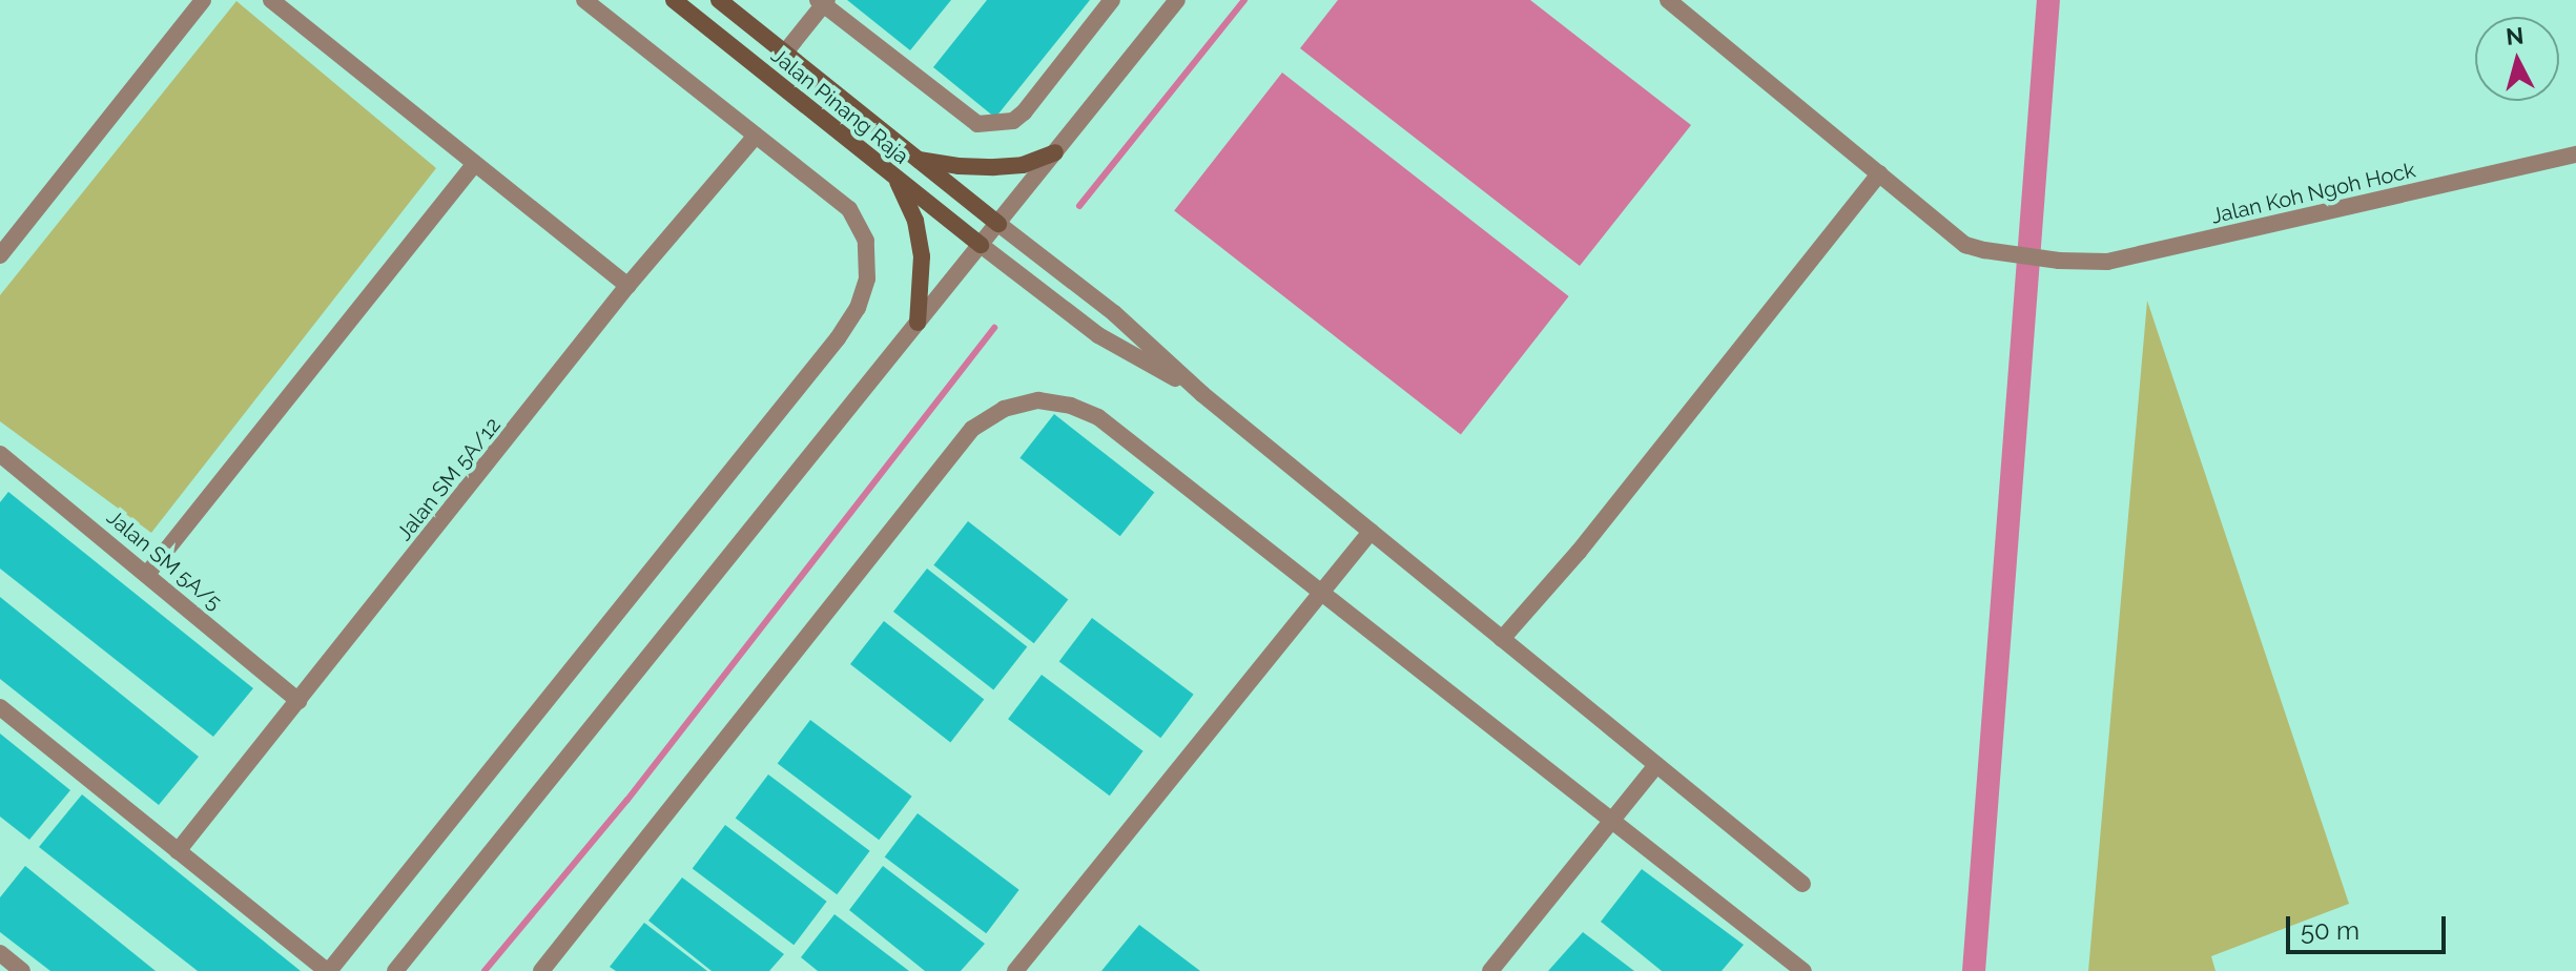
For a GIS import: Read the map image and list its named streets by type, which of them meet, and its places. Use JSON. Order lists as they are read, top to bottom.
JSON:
{
  "streets": {
    "main road": ["Jalan Pinang Raja"],
    "street": ["Jalan Koh Ngoh Hock", "Jalan SM 5A/12", "Jalan SM 5A/5"]
  },
  "crossings": [
    ["Jalan SM 5A/12", "Jalan SM 5A/5"]
  ],
  "scale_bar": "50 m",
  "north": "top"
}
